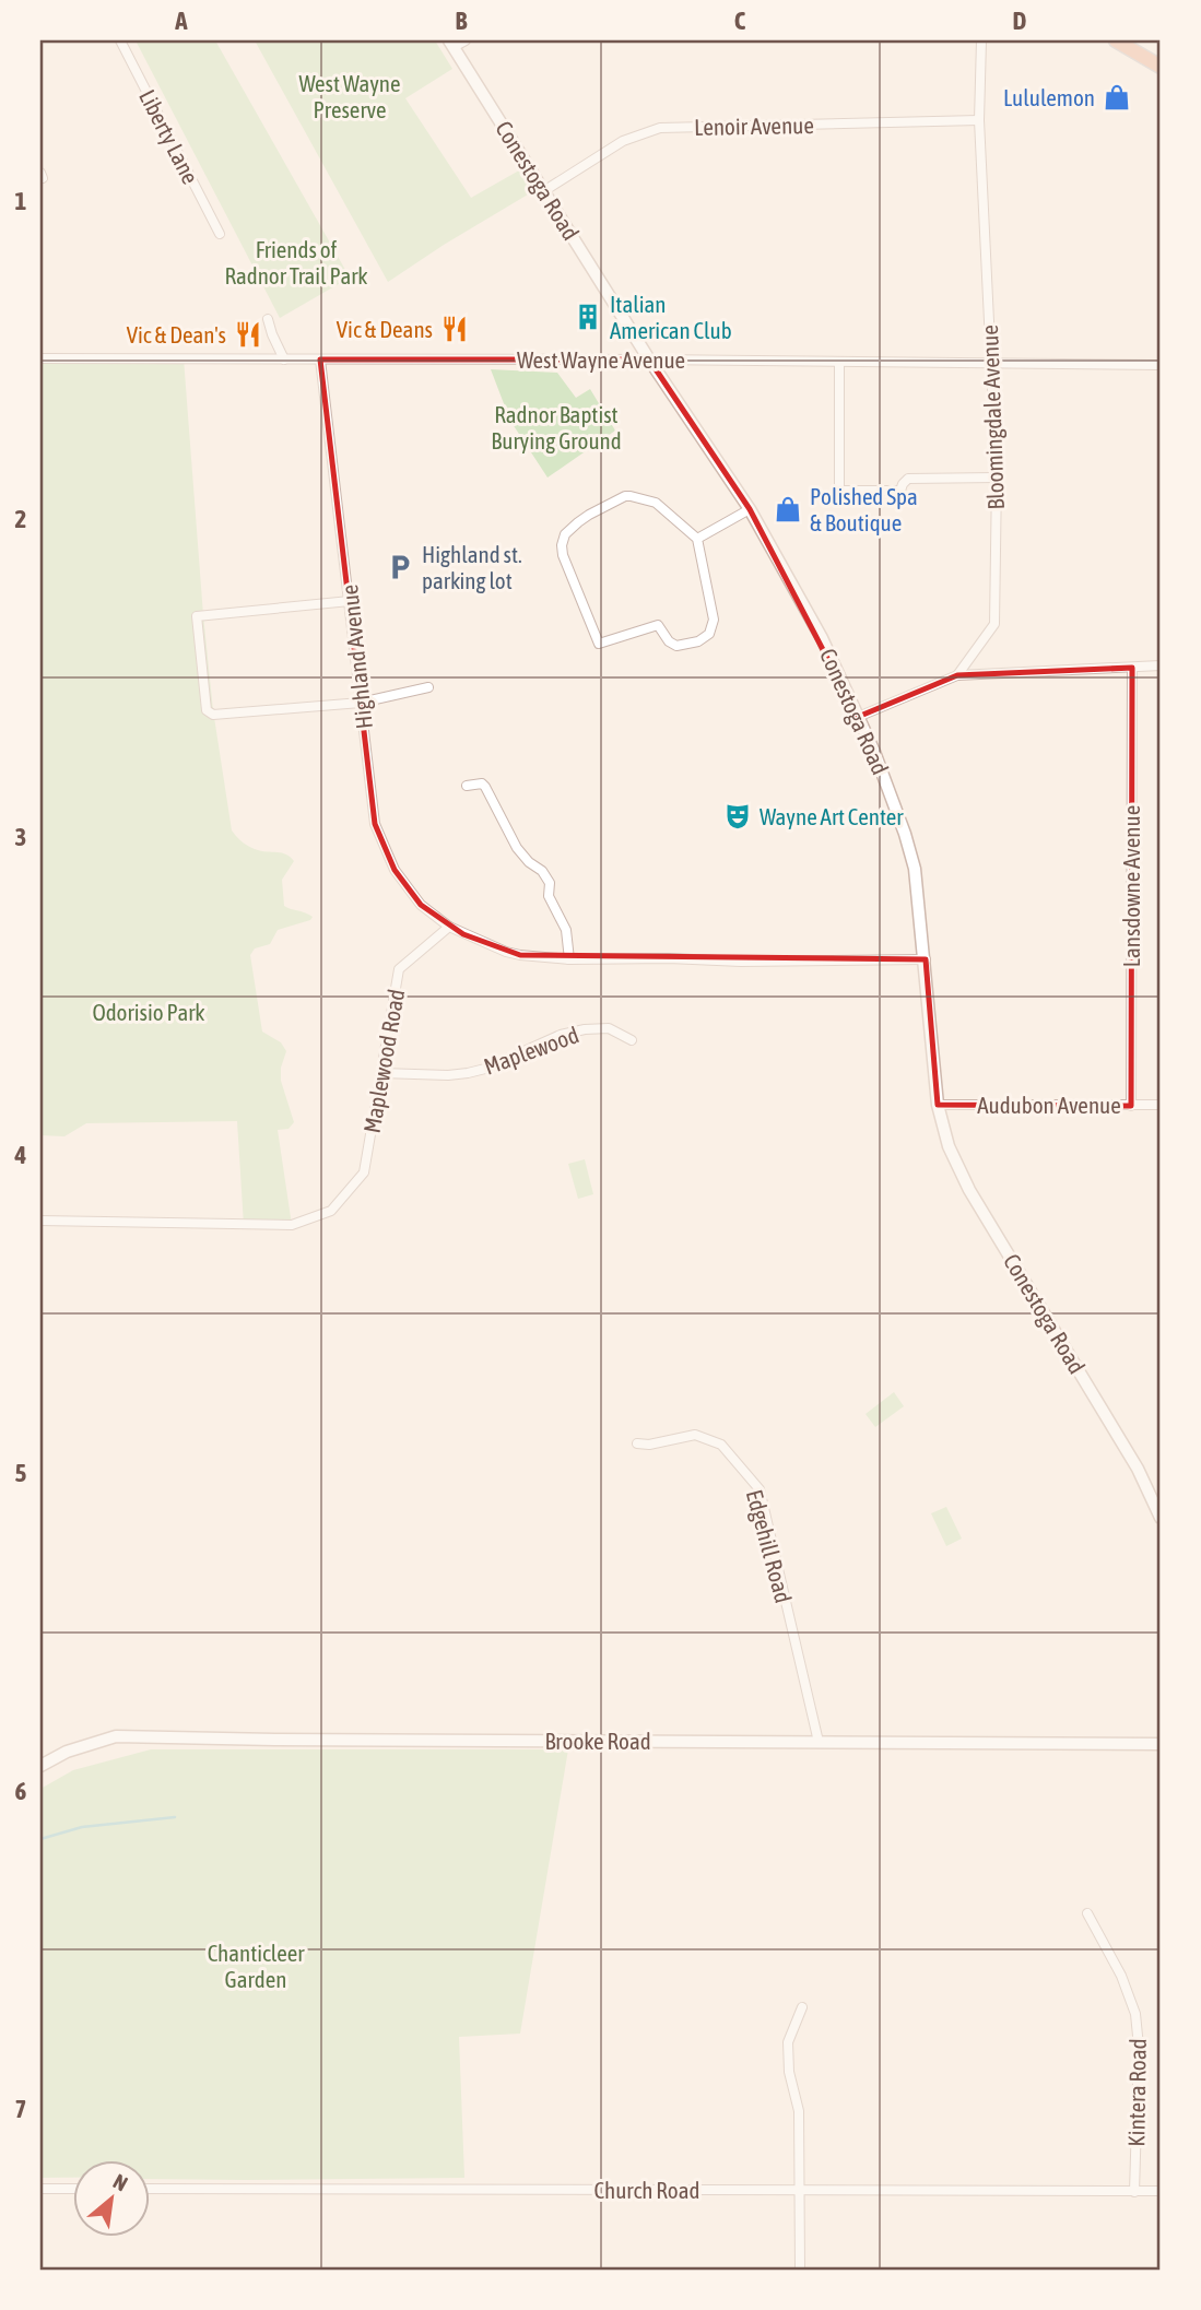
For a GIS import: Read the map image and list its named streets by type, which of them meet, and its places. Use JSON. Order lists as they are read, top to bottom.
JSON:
{
  "streets": {
    "main road": ["Conestoga Road", "Brooke Road"],
    "street": [
      "Lenoir Avenue",
      "Liberty Lane",
      "West Wayne Avenue",
      "Bloomingdale Avenue",
      "Highland Avenue",
      "Lansdowne Avenue",
      "Maplewood",
      "Maplewood Road",
      "Audubon Avenue",
      "Edgehill Road",
      "Kintera Road",
      "Church Road"
    ]
  },
  "crossings": [
    ["Lenoir Avenue", "Conestoga Road"],
    ["Lenoir Avenue", "Bloomingdale Avenue"],
    ["Conestoga Road", "West Wayne Avenue"],
    ["Conestoga Road", "Audubon Avenue"],
    ["West Wayne Avenue", "Bloomingdale Avenue"],
    ["West Wayne Avenue", "Highland Avenue"],
    ["Highland Avenue", "Maplewood Road"],
    ["Lansdowne Avenue", "Audubon Avenue"],
    ["Maplewood", "Maplewood Road"],
    ["Edgehill Road", "Brooke Road"],
    ["Kintera Road", "Church Road"]
  ],
  "parks": [
    "West Wayne Preserve",
    "Friends of Radnor Trail Park",
    "Radnor Baptist Burying Ground",
    "Odorisio Park",
    "Chanticleer Garden"
  ],
  "places": {
    "shop": ["Lululemon", "Polished Spa & Boutique"],
    "building": ["Italian American Club"],
    "restaurant": ["Vic & Deans", "Vic & Dean's"],
    "parking": ["Highland st. parking lot"],
    "theatre": ["Wayne Art Center"]
  },
  "north": "top right",
  "grid": {
    "columns": [
      "A",
      "B",
      "C",
      "D"
    ],
    "rows": [
      "1",
      "2",
      "3",
      "4",
      "5",
      "6",
      "7"
    ]
  }
}
